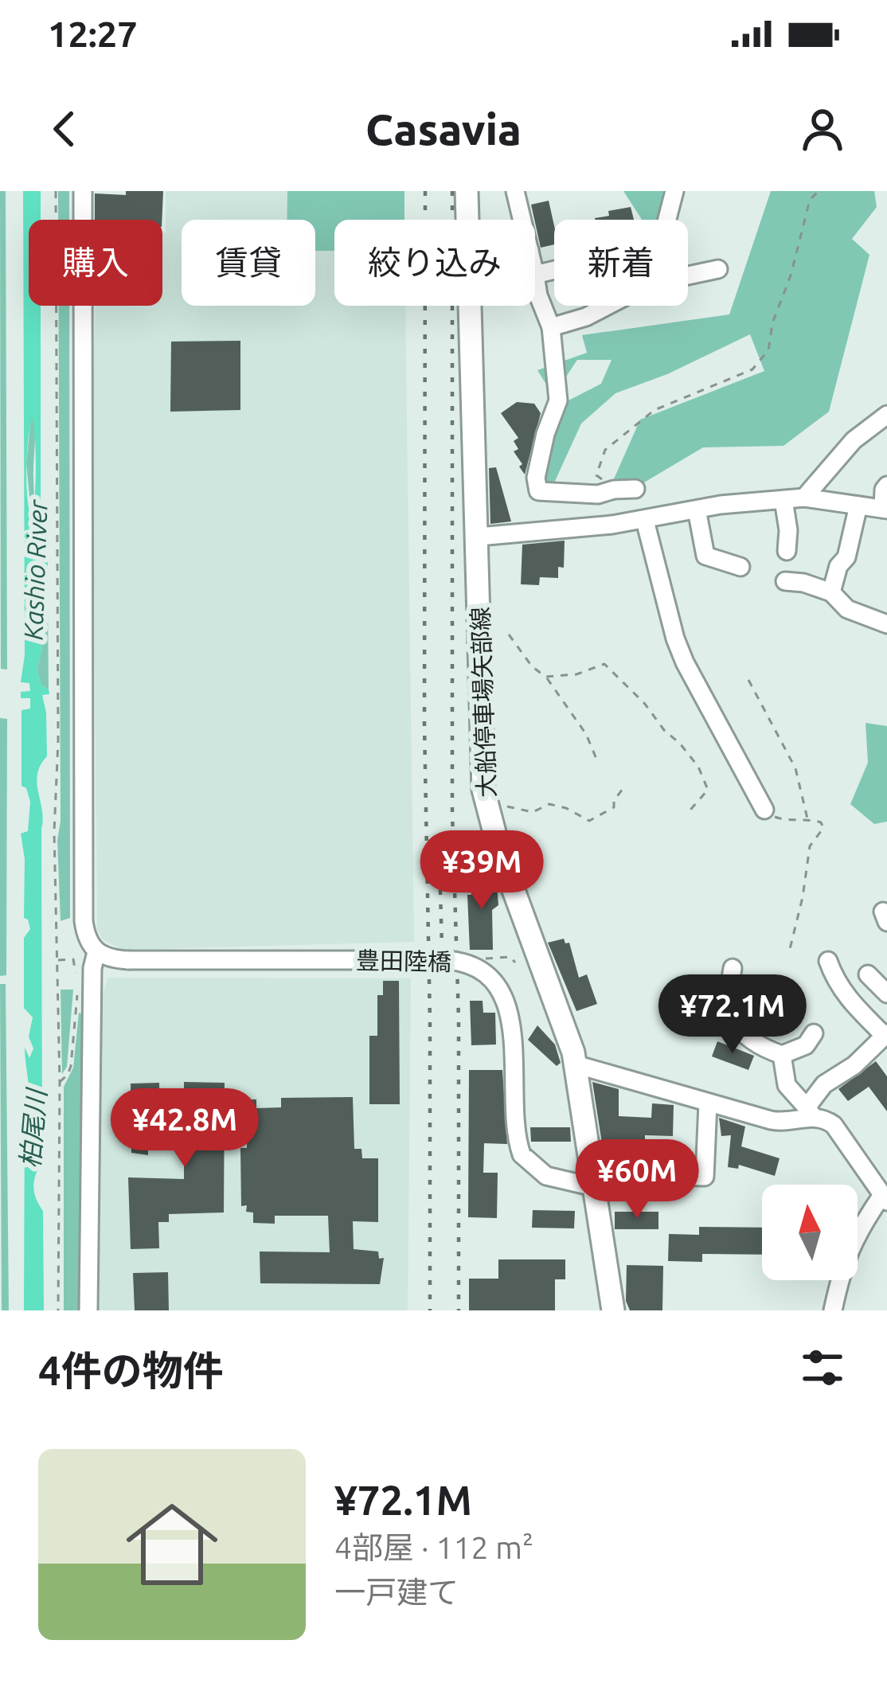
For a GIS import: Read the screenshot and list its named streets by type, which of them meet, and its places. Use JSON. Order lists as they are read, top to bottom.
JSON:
{
  "streets": {
    "main road": ["大船停車場矢部線"],
    "street": ["豊田陸橋"]
  },
  "crossings": [
    ["大船停車場矢部線", "豊田陸橋"]
  ],
  "water": ["Kashio River", "柏尾川"],
  "north": "top",
  "page": {
    "status": "12:27",
    "header": "Casavia",
    "chip": [
      "購入",
      "賃貸",
      "絞り込み",
      "新着"
    ],
    "price": [
      "¥39M",
      "¥72.1M",
      "¥42.8M",
      "¥60M"
    ],
    "heading": "4件の物件",
    "list": [
      {
        "name": "¥72.1M",
        "note": "4部屋 · 112 m² · 一戸建て"
      }
    ]
  }
}
